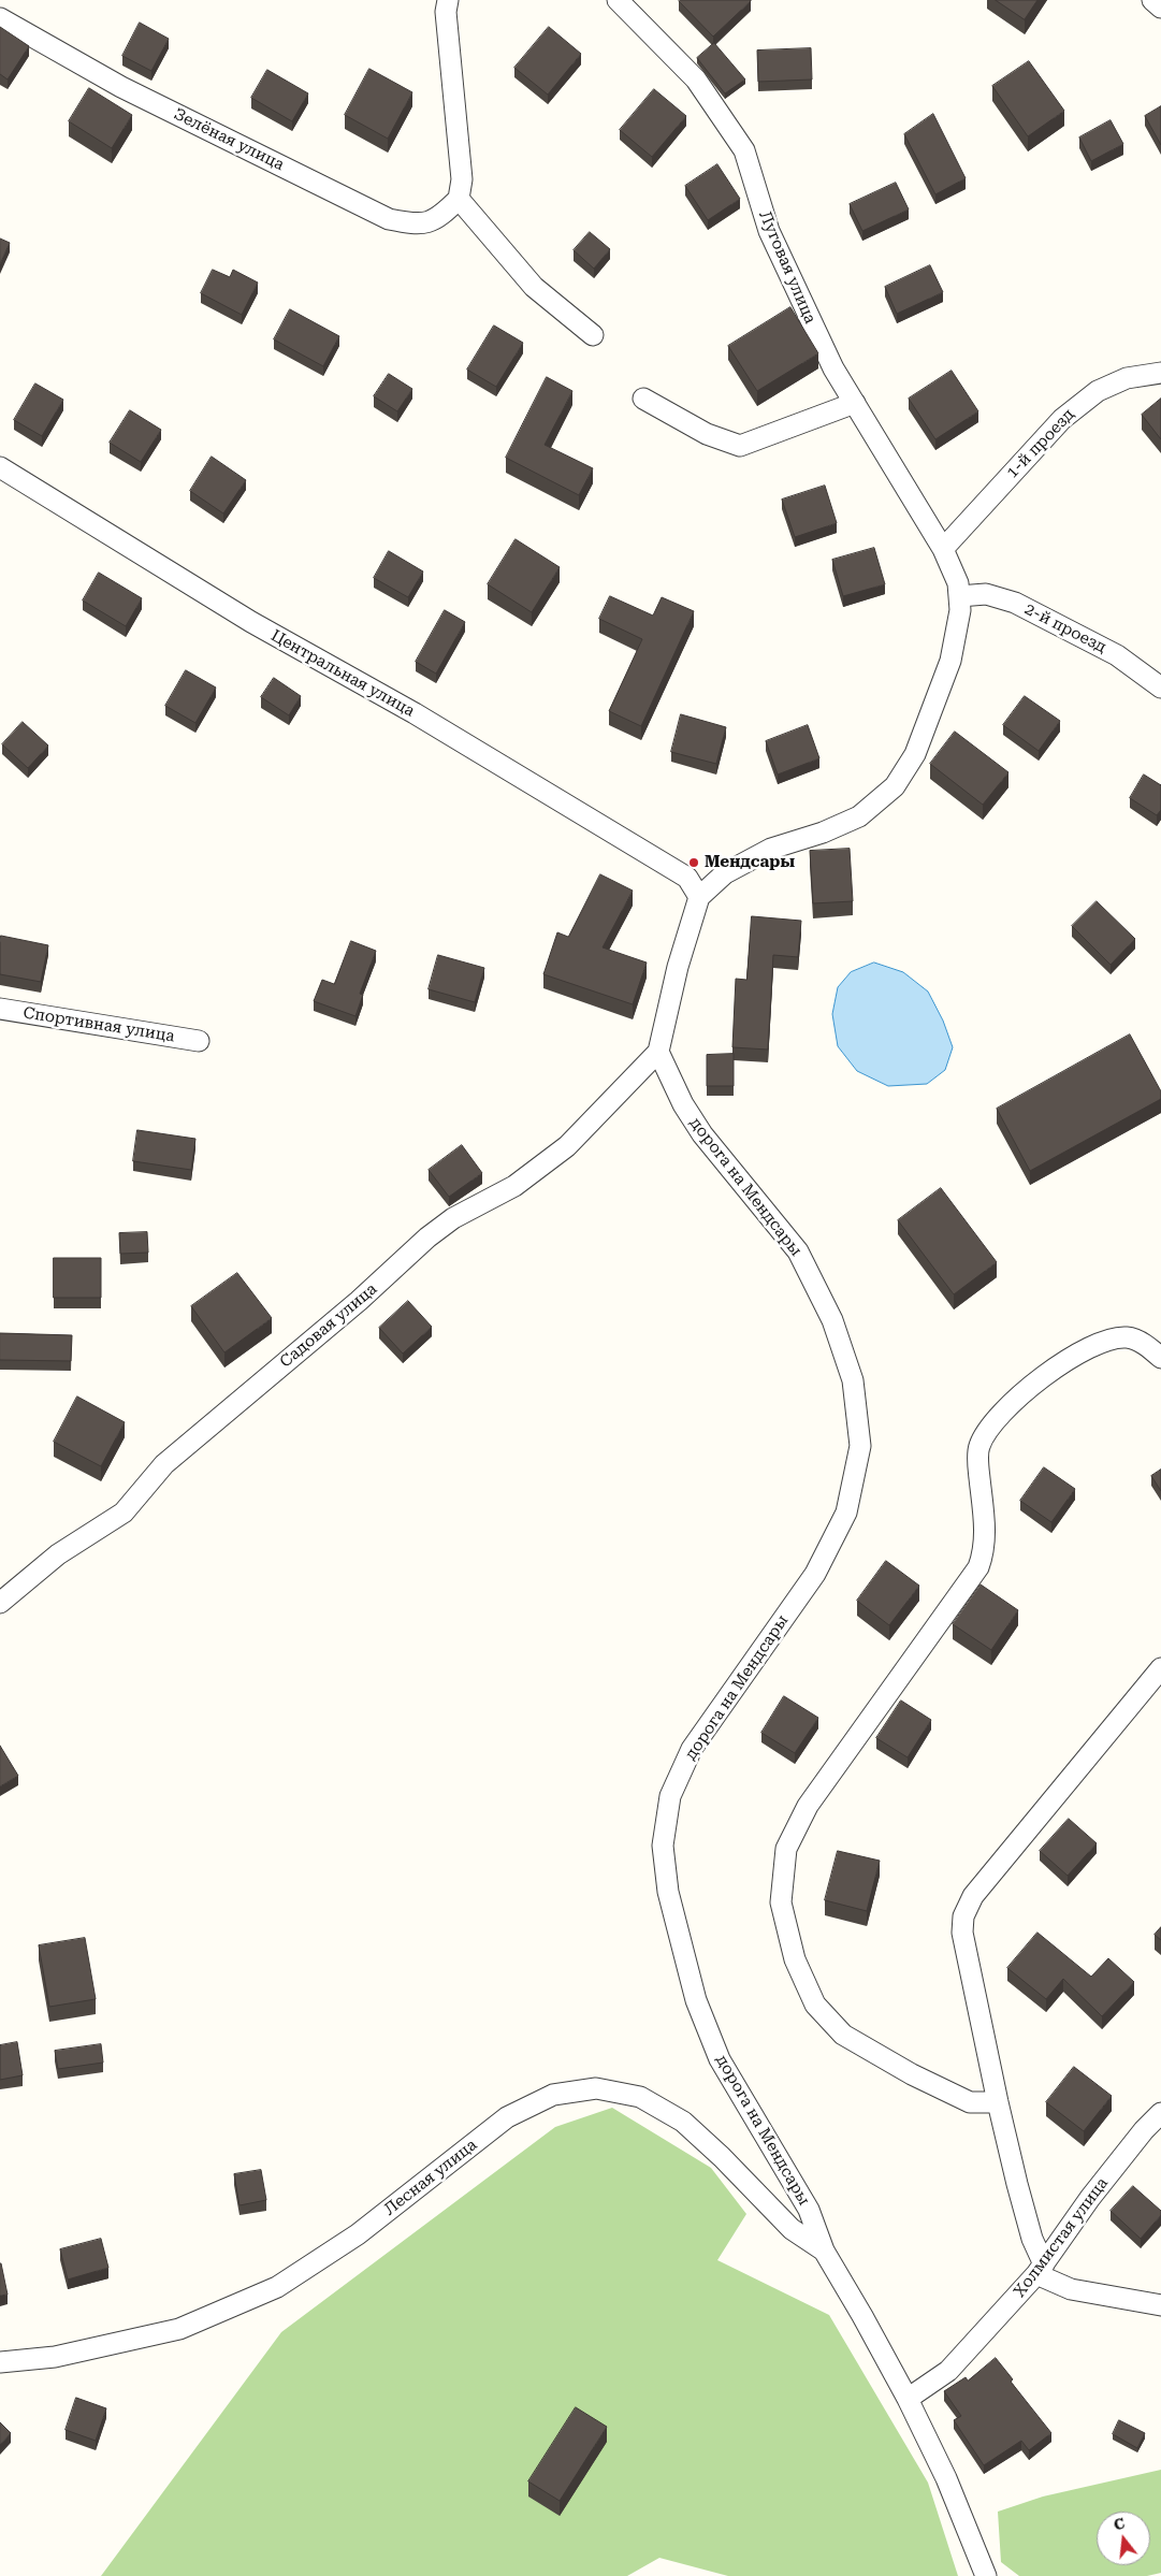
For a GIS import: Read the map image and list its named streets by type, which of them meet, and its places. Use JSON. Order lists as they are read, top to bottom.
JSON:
{
  "streets": {
    "street": [
      "Зелёная улица",
      "Луговая улица",
      "1-й проезд",
      "2-й проезд",
      "Центральная улица",
      "Спортивная улица",
      "дорога на Мендсары",
      "Садовая улица",
      "Лесная улица",
      "Холмистая улица"
    ]
  },
  "crossings": [
    ["Луговая улица", "1-й проезд"],
    ["Луговая улица", "2-й проезд"],
    ["Луговая улица", "Центральная улица"],
    ["дорога на Мендсары", "Садовая улица"],
    ["дорога на Мендсары", "Лесная улица"],
    ["дорога на Мендсары", "Холмистая улица"]
  ],
  "places": ["Мендсары"],
  "north": "top"
}
